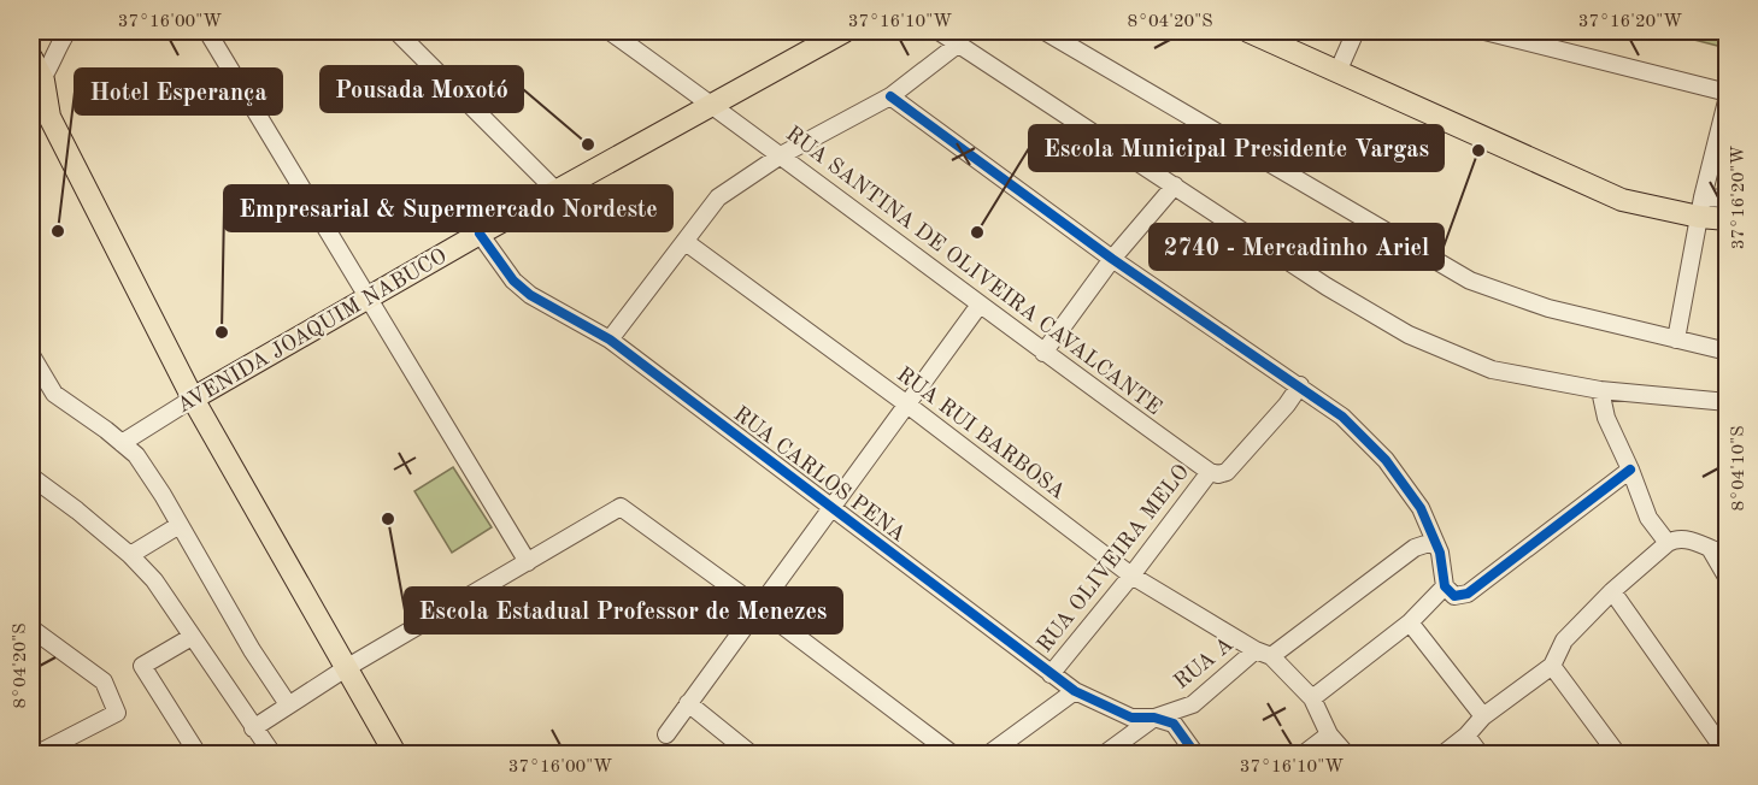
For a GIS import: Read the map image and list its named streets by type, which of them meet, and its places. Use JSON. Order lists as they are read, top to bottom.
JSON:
{
  "streets": {
    "main road": ["AVENIDA JOAQUIM NABUCO"],
    "street": [
      "RUA SANTINA DE OLIVEIRA CAVALCANTE",
      "RUA RUI BARBOSA",
      "RUA CARLOS PENA",
      "RUA OLIVEIRA MELO",
      "RUA A"
    ]
  },
  "crossings": [
    ["RUA SANTINA DE OLIVEIRA CAVALCANTE", "AVENIDA JOAQUIM NABUCO"],
    ["RUA SANTINA DE OLIVEIRA CAVALCANTE", "RUA OLIVEIRA MELO"],
    ["AVENIDA JOAQUIM NABUCO", "RUA CARLOS PENA"],
    ["RUA RUI BARBOSA", "RUA OLIVEIRA MELO"],
    ["RUA RUI BARBOSA", "RUA A"],
    ["RUA CARLOS PENA", "RUA OLIVEIRA MELO"],
    ["RUA CARLOS PENA", "RUA A"]
  ],
  "places": [
    "Pousada Moxotó",
    "2740 - Mercadinho Ariel",
    "Hotel Esperança",
    "Escola Municipal Presidente Vargas",
    "Empresarial & Supermercado Nordeste",
    "Escola Estadual Professor de Menezes"
  ],
  "coordinates": [
    "37°16'00\"W",
    "37°16'10\"W",
    "8°04'20\"S",
    "37°16'20\"W",
    "8°04'10\"S"
  ]
}
